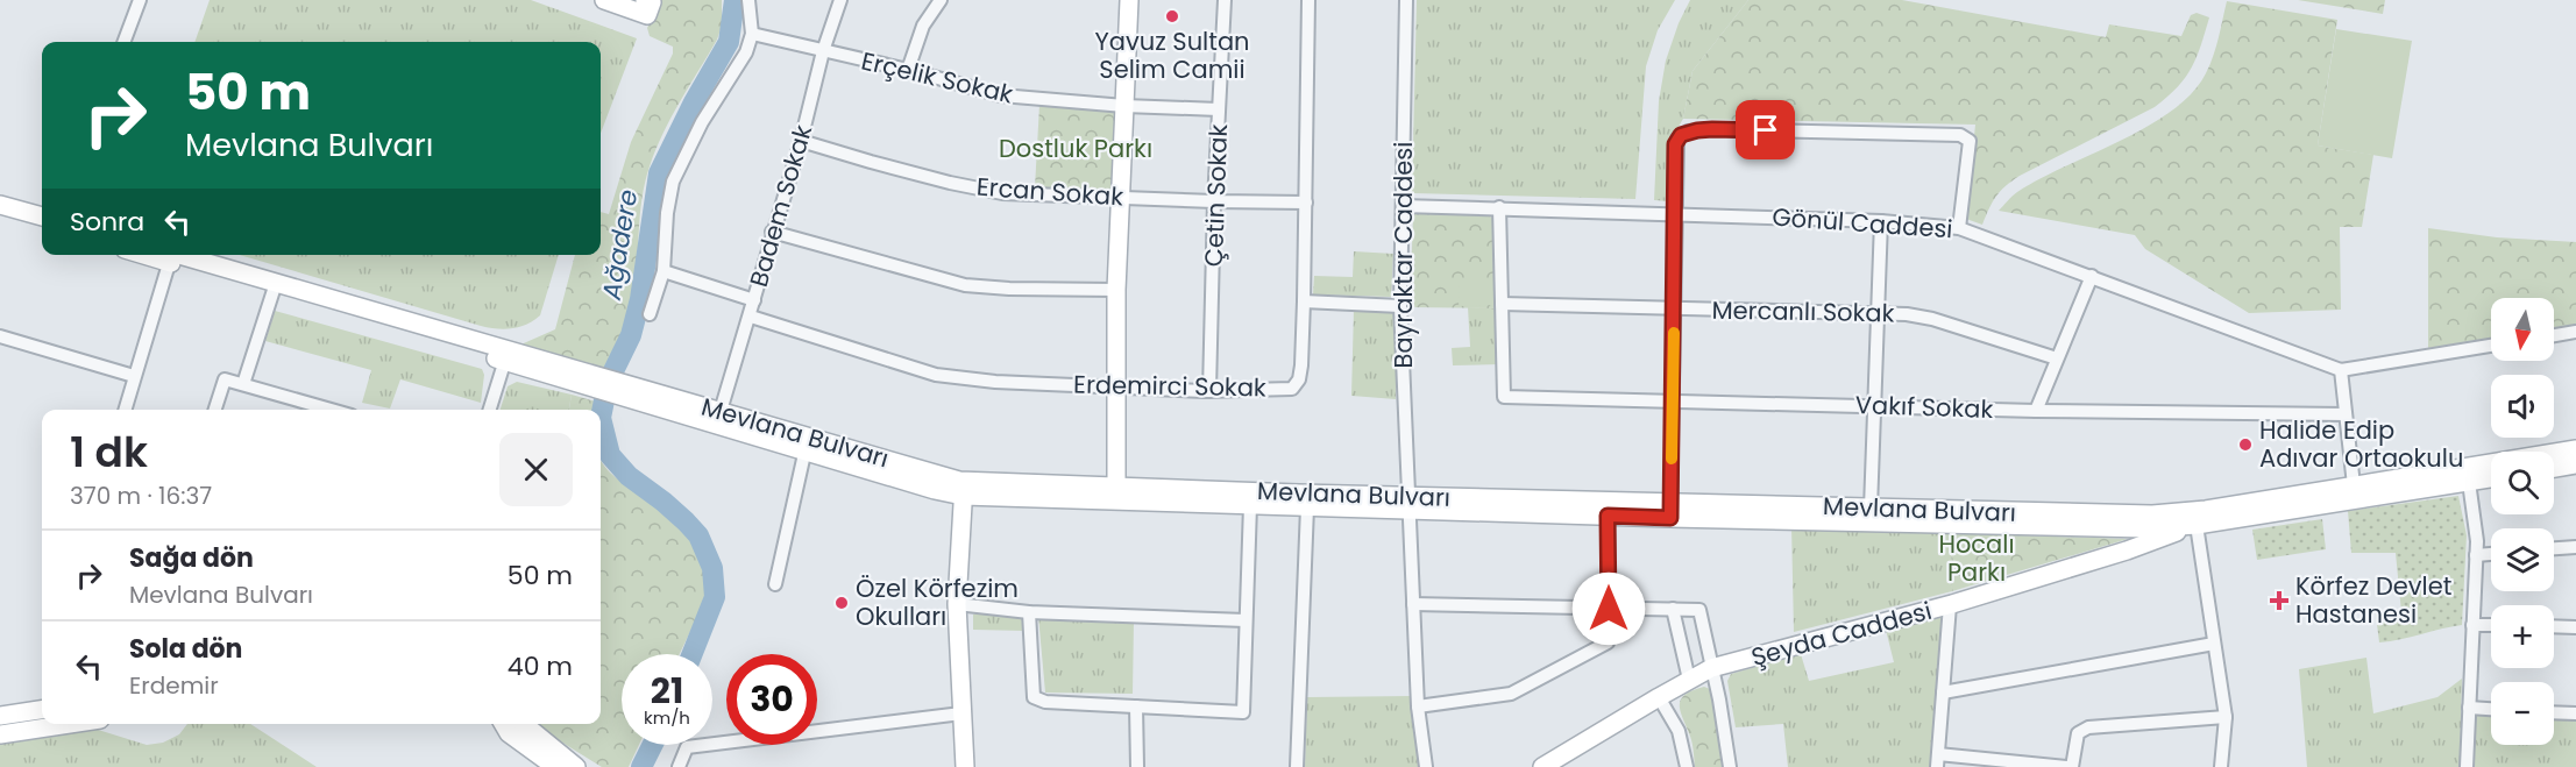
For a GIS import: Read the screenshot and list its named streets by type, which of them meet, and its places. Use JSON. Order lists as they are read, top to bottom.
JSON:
{
  "streets": {
    "street": [
      "Erçelik Sokak",
      "Ercan Sokak",
      "Çetin Sokak",
      "Badem Sokak",
      "Gönül Caddesi",
      "Bayraktar Caddesi",
      "Mercanlı Sokak",
      "Erdemirci Sokak",
      "Vakıf Sokak",
      "Mevlana Bulvarı",
      "Şeyda Caddesi"
    ]
  },
  "crossings": [
    ["Erçelik Sokak", "Çetin Sokak"],
    ["Erçelik Sokak", "Badem Sokak"],
    ["Ercan Sokak", "Çetin Sokak"],
    ["Ercan Sokak", "Badem Sokak"],
    ["Ercan Sokak", "Erdemirci Sokak"],
    ["Çetin Sokak", "Erdemirci Sokak"],
    ["Badem Sokak", "Erdemirci Sokak"],
    ["Badem Sokak", "Mevlana Bulvarı"],
    ["Gönül Caddesi", "Bayraktar Caddesi"],
    ["Bayraktar Caddesi", "Mevlana Bulvarı"],
    ["Mercanlı Sokak", "Vakıf Sokak"],
    ["Mevlana Bulvarı", "Şeyda Caddesi"]
  ],
  "water": ["Ağadere"],
  "parks": ["Dostluk Parkı", "Hocalı Parkı"],
  "places": {
    "other": ["Yavuz Sultan Selim Camii", "Halide Edip Adıvar Ortaokulu", "Özel Körfezim Okulları"],
    "health": ["Körfez Devlet Hastanesi"]
  },
  "north": "bottom",
  "page": {
    "turn": ["50 m", "Mevlana Bulvarı"],
    "then": "Sonra",
    "map_buttons": ["+", "−"],
    "heading": ["1 dk", "370 m · 16:37"],
    "list": [
      {
        "name": "Sağa dön",
        "note": "Mevlana Bulvarı",
        "value": "50 m"
      },
      {
        "name": "Sola dön",
        "note": "Erdemir",
        "value": "40 m"
      }
    ],
    "speed": "21 km/h",
    "limit": "30"
  }
}
